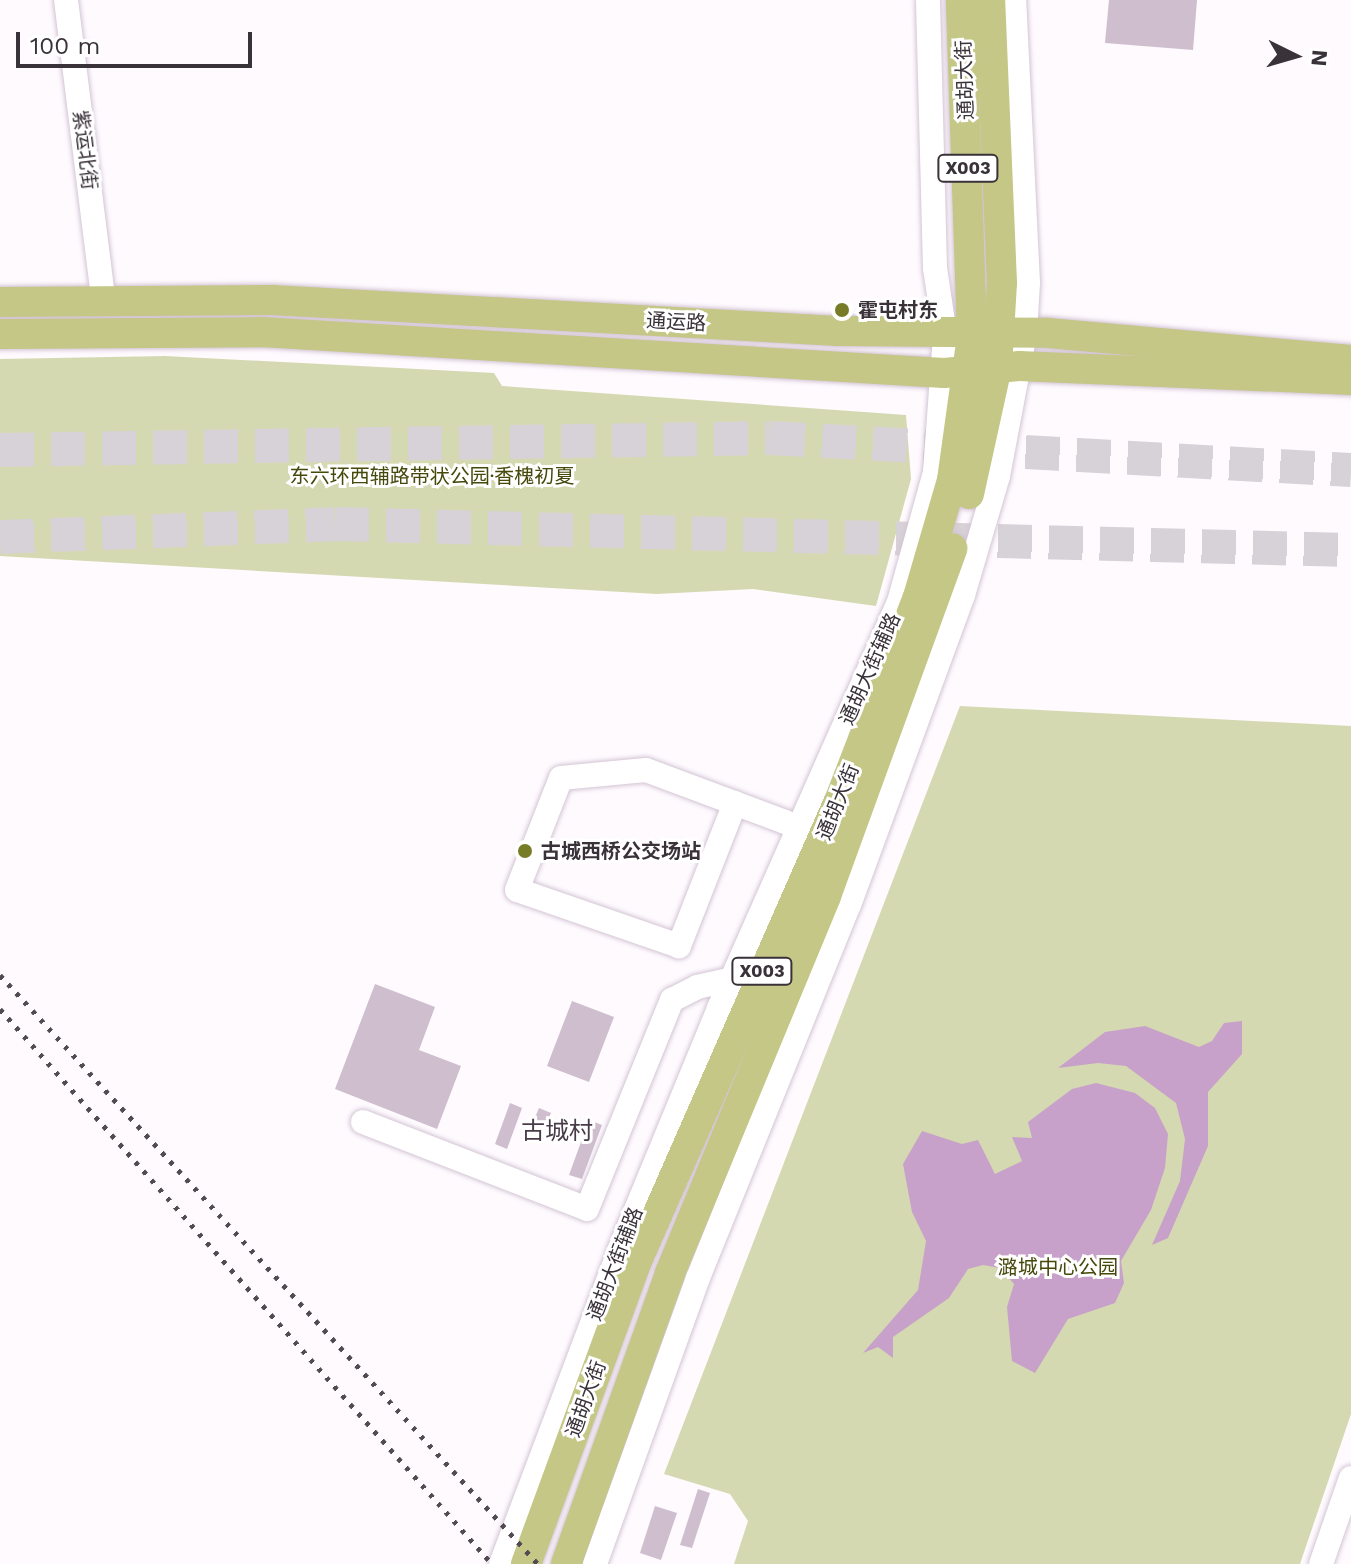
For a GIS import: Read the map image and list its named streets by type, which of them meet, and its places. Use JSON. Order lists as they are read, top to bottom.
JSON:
{
  "streets": {
    "main road": ["通胡大街", "X003", "通运路"],
    "street": ["紫运北街", "通胡大街辅路"]
  },
  "crossings": [
    ["通胡大街", "通运路"],
    ["通胡大街", "通胡大街辅路"],
    ["紫运北街", "通运路"]
  ],
  "districts": ["古城村"],
  "parks": ["东六环西辅路带状公园·香槐初夏", "潞城中心公园"],
  "places": ["霍屯村东", "古城西桥公交场站"],
  "scale_bar": "100 m",
  "north": "right"
}
